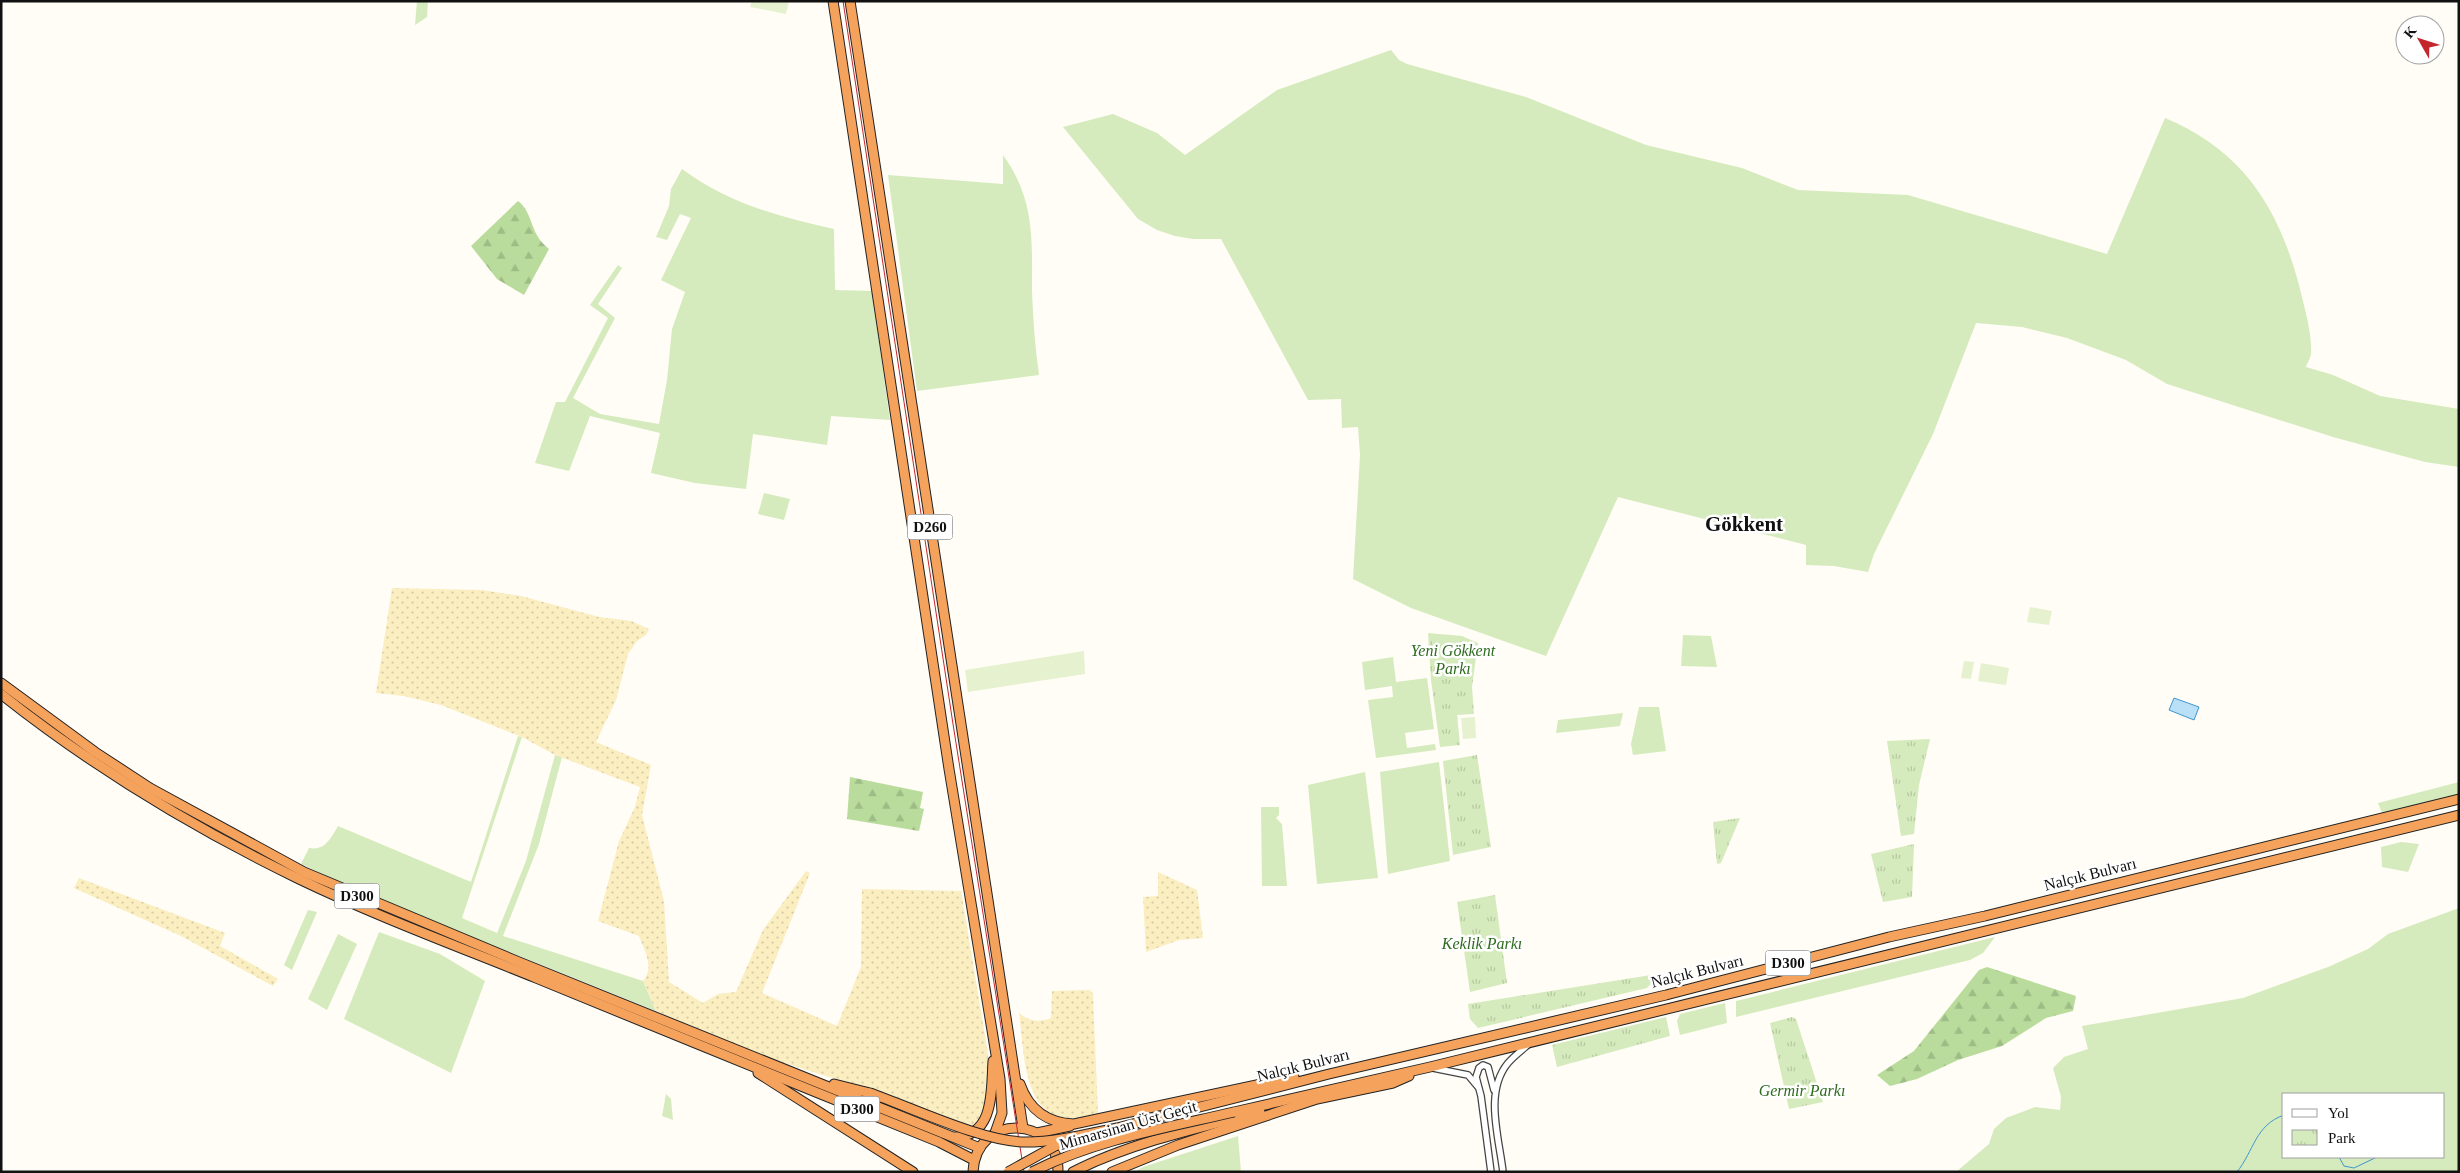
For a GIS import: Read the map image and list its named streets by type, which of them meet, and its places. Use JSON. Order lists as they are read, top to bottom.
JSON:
{
  "streets": {
    "highway": [
      "D260",
      "Nalçık Bulvarı",
      "D300",
      "Mimarsinan Üst Geçit"
    ]
  },
  "crossings": [
    ["Nalçık Bulvarı", "D300"],
    ["Nalçık Bulvarı", "Mimarsinan Üst Geçit"],
    ["D300", "Mimarsinan Üst Geçit"]
  ],
  "districts": ["Gökkent"],
  "parks": ["Yeni Gökkent Parkı", "Keklik Parkı", "Germir Parkı"],
  "legend": ["Yol", "Park"],
  "north": "top left"
}
